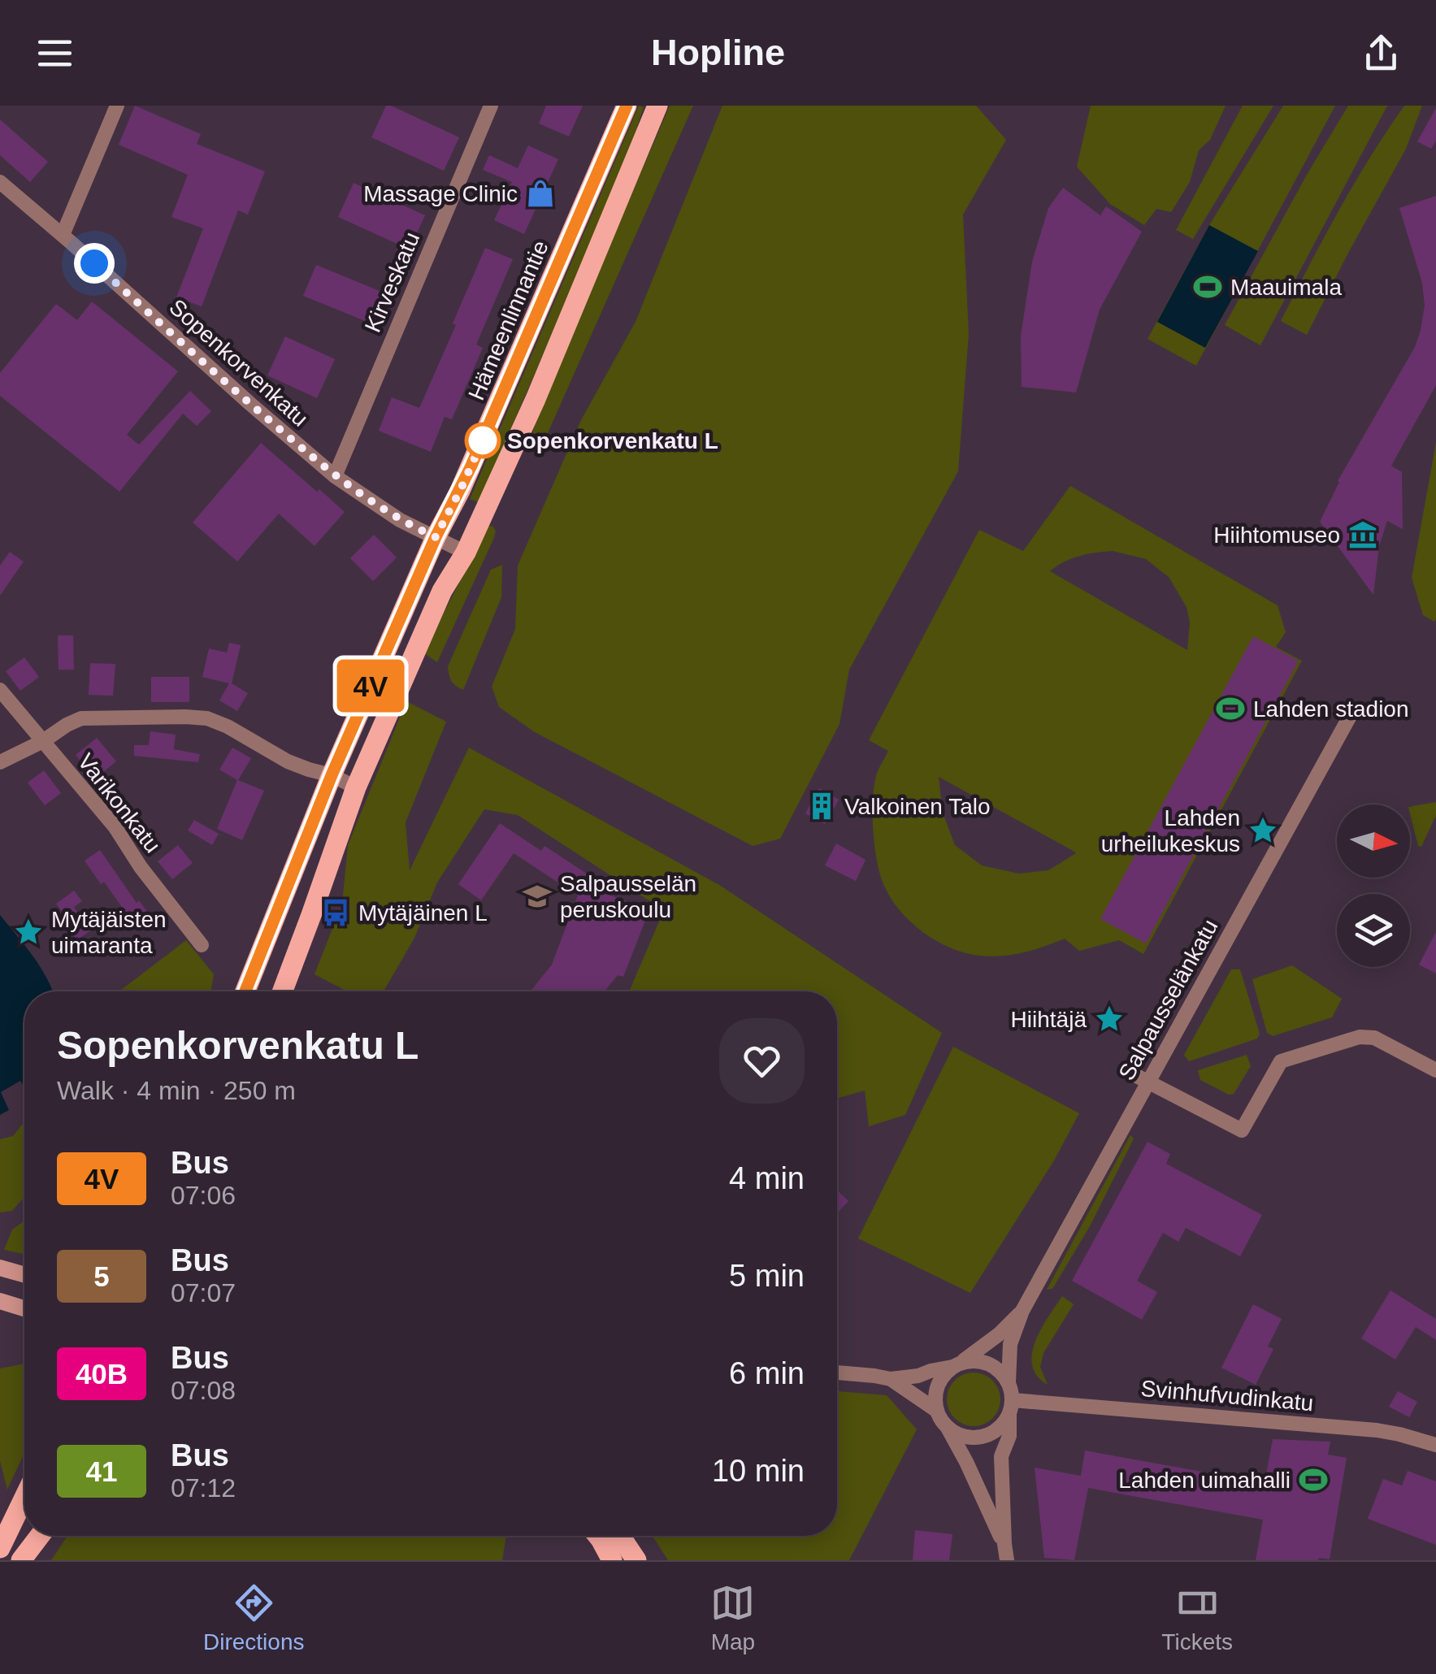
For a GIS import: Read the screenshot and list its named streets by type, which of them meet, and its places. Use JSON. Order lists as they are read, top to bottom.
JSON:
{
  "streets": {
    "main road": ["Hämeenlinnantie"],
    "street": [
      "Kirveskatu",
      "Sopenkorvenkatu",
      "Varikonkatu",
      "Salpausselänkatu",
      "Svinhufvudinkatu"
    ]
  },
  "crossings": [
    ["Kirveskatu", "Sopenkorvenkatu"],
    ["Hämeenlinnantie", "Sopenkorvenkatu"],
    ["Salpausselänkatu", "Svinhufvudinkatu"]
  ],
  "places": {
    "shop": ["Massage Clinic"],
    "sports": ["Maauimala", "Lahden stadion", "Lahden uimahalli"],
    "other": ["Sopenkorvenkatu L"],
    "museum": ["Hiihtomuseo"],
    "building": ["Valkoinen Talo"],
    "place": ["Lahden urheilukeskus", "Mytäjäisten uimaranta", "Hiihtäjä"],
    "school or university": ["Salpausselän peruskoulu"],
    "bus stop": ["Mytäjäinen L"]
  },
  "lines": ["bus line 4V"],
  "north": "right",
  "page": {
    "header": "Hopline",
    "on_map": "4V",
    "heading": ["Sopenkorvenkatu L", "Walk · 4 min · 250 m"],
    "list": [
      {
        "mark": "4V",
        "name": "Bus",
        "note": "07:06",
        "value": "4 min"
      },
      {
        "mark": "5",
        "name": "Bus",
        "note": "07:07",
        "value": "5 min"
      },
      {
        "mark": "40B",
        "name": "Bus",
        "note": "07:08",
        "value": "6 min"
      },
      {
        "mark": "41",
        "name": "Bus",
        "note": "07:12",
        "value": "10 min"
      }
    ],
    "tabs": ["Directions", "Map", "Tickets"]
  }
}
